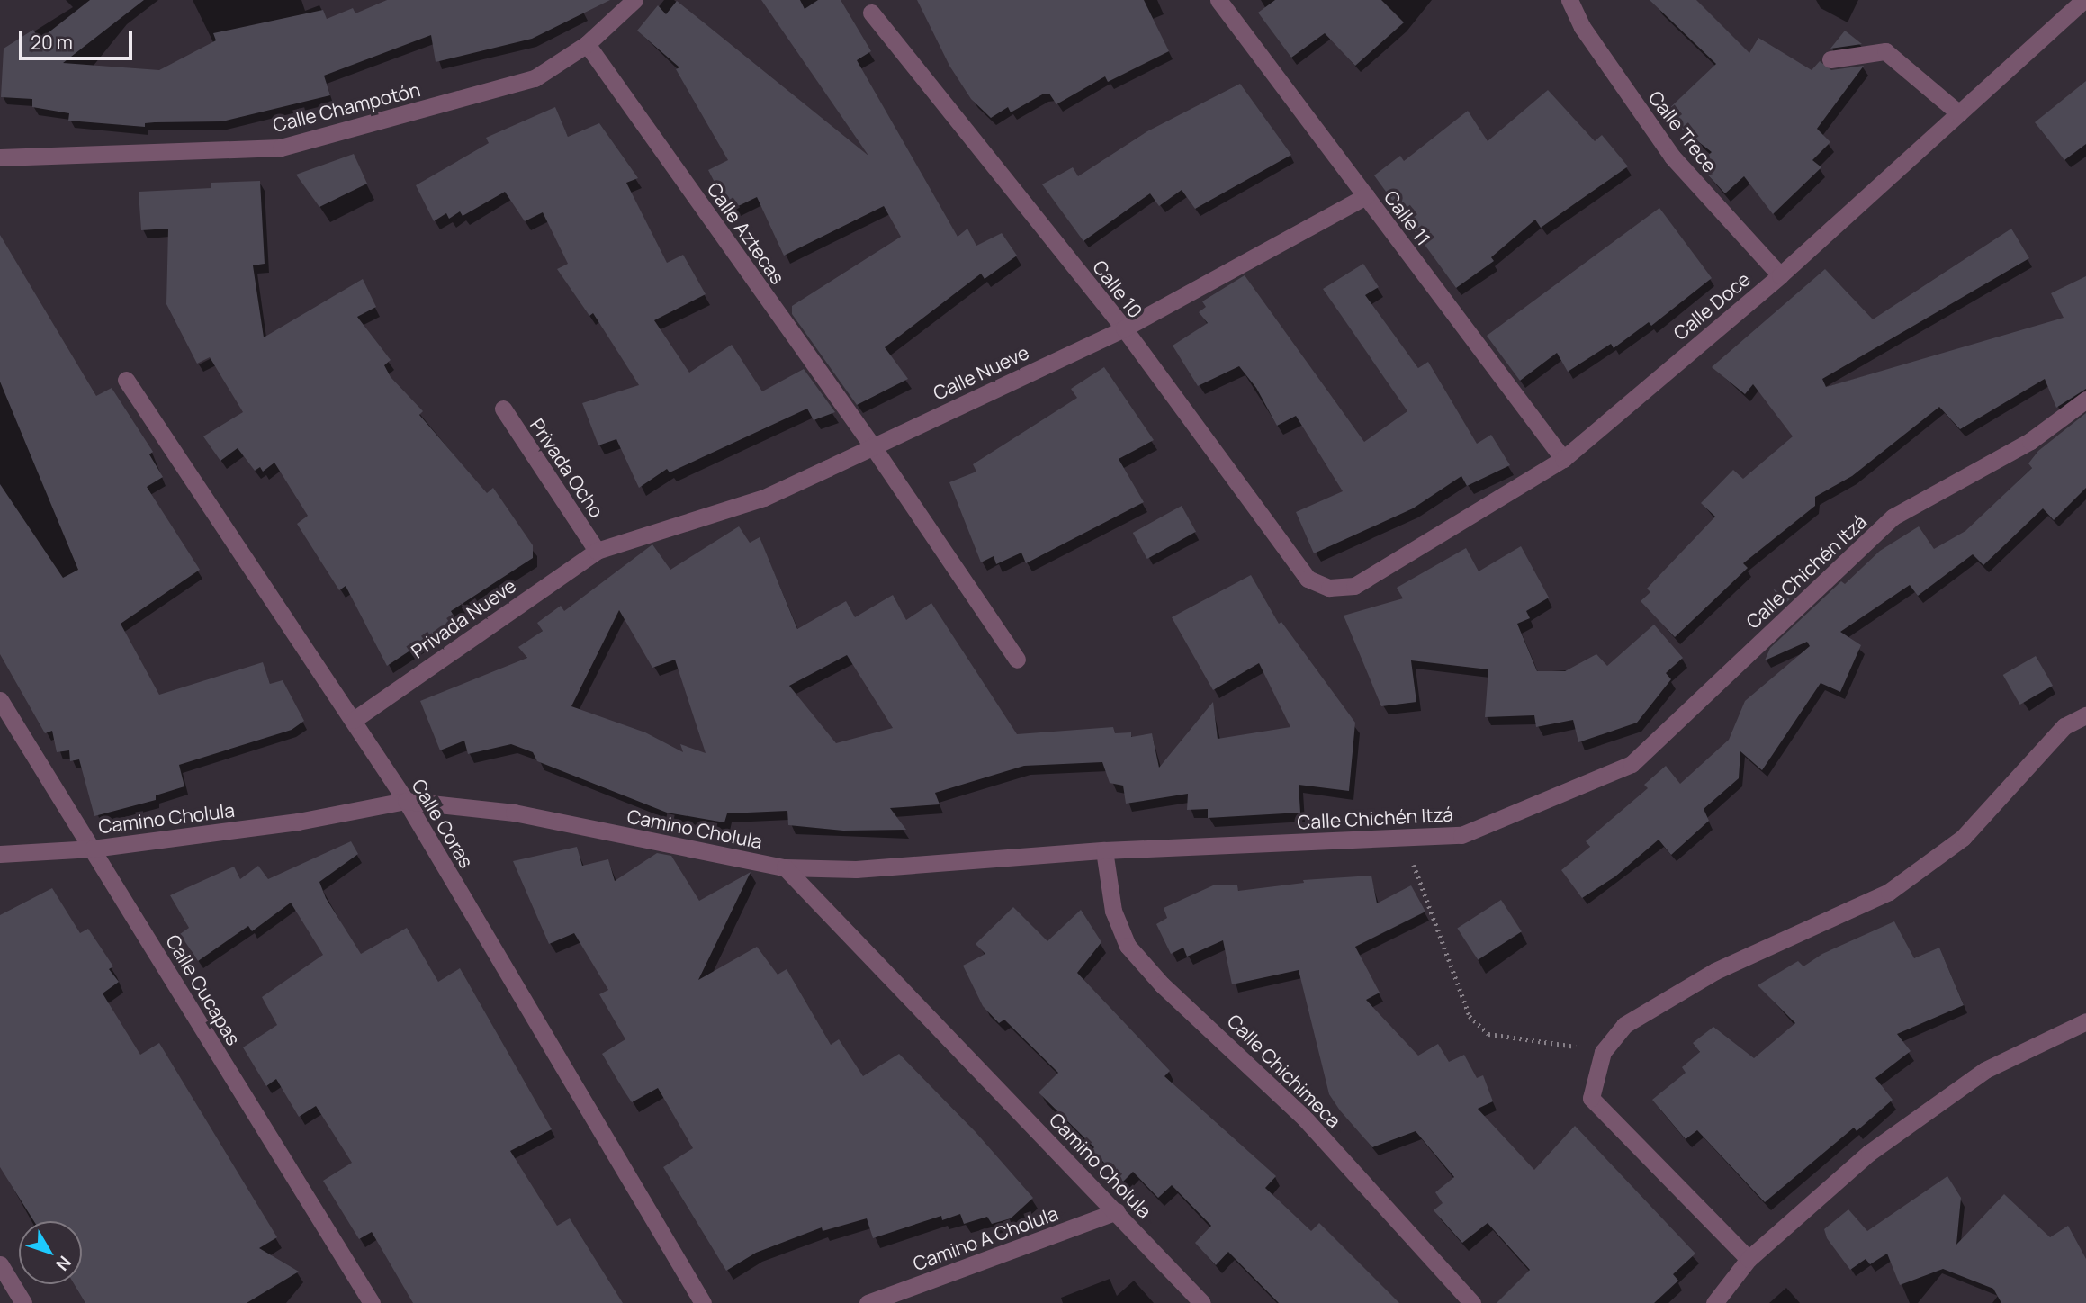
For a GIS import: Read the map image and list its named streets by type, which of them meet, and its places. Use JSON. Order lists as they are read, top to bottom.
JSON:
{
  "streets": {
    "street": [
      "Calle Champotón",
      "Calle Trece",
      "Calle 11",
      "Calle Aztecas",
      "Calle 10",
      "Calle Doce",
      "Calle Nueve",
      "Privada Ocho",
      "Calle Chichén Itzá",
      "Privada Nueve",
      "Camino Cholula",
      "Calle Coras",
      "Calle Cucapas",
      "Calle Chichimeca",
      "Camino A Cholula"
    ]
  },
  "crossings": [
    ["Calle Champotón", "Calle Aztecas"],
    ["Calle Trece", "Calle Doce"],
    ["Calle 11", "Calle Doce"],
    ["Calle 11", "Calle Nueve"],
    ["Calle Aztecas", "Calle Nueve"],
    ["Calle 10", "Calle Doce"],
    ["Calle 10", "Calle Nueve"],
    ["Calle Nueve", "Privada Ocho"],
    ["Calle Nueve", "Privada Nueve"],
    ["Privada Ocho", "Privada Nueve"],
    ["Calle Chichén Itzá", "Camino Cholula"],
    ["Calle Chichén Itzá", "Calle Chichimeca"],
    ["Privada Nueve", "Calle Coras"],
    ["Camino Cholula", "Calle Coras"],
    ["Camino Cholula", "Calle Cucapas"],
    ["Camino Cholula", "Camino A Cholula"]
  ],
  "scale_bar": "20 m",
  "north": "bottom right"
}
